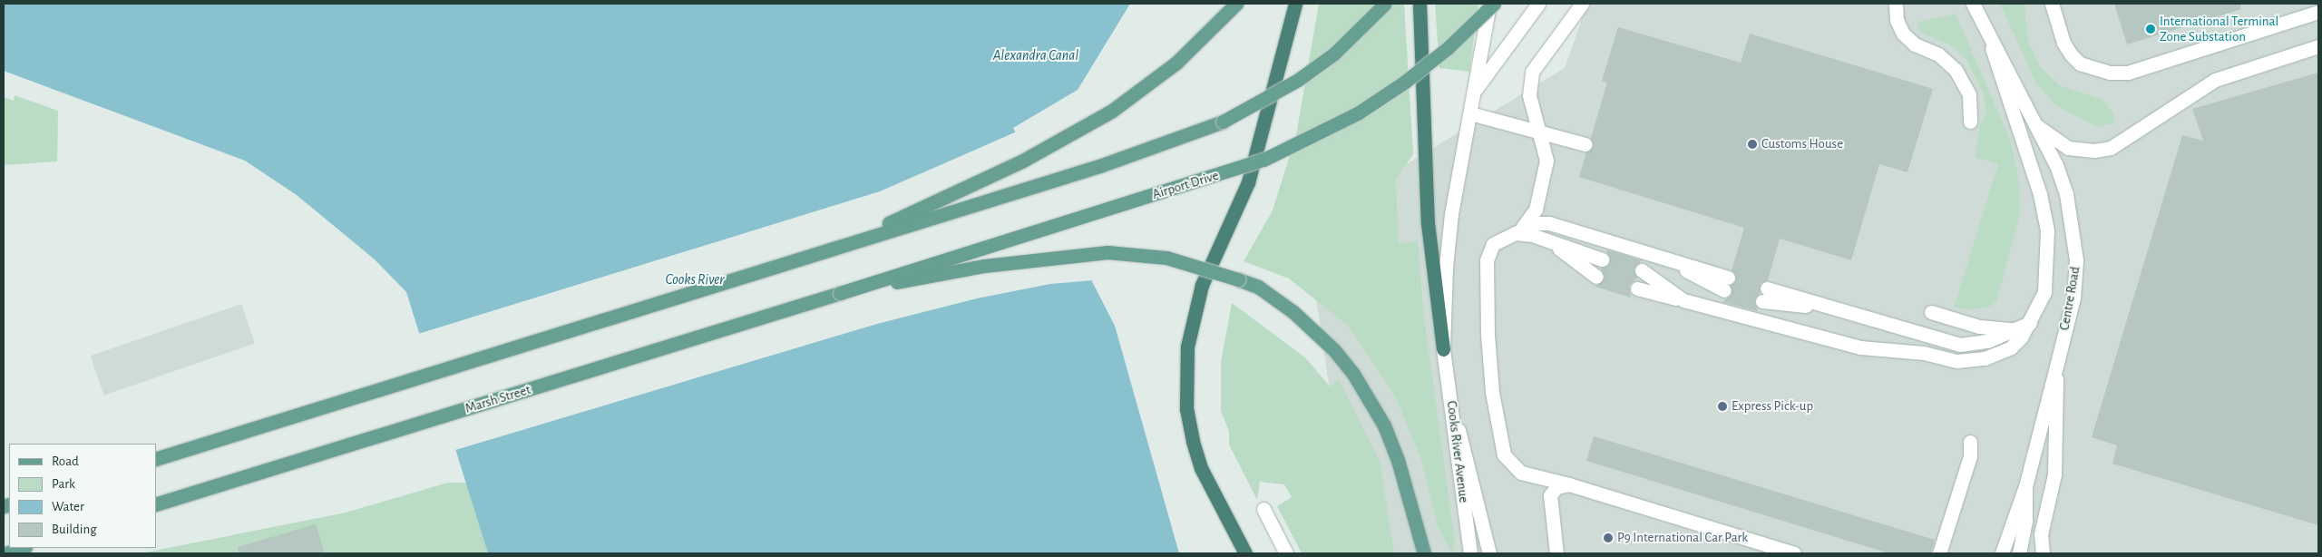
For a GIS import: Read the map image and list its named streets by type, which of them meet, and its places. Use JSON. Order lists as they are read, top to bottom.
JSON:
{
  "streets": {
    "main road": ["Airport Drive", "Marsh Street"],
    "street": ["Centre Road", "Cooks River Avenue"]
  },
  "crossings": [
    ["Airport Drive", "Marsh Street"]
  ],
  "water": ["Alexandra Canal", "Cooks River"],
  "places": [
    "International Terminal Zone Substation",
    "Customs House",
    "Express Pick-up",
    "P9 International Car Park"
  ],
  "legend": [
    "Road",
    "Park",
    "Water",
    "Building"
  ]
}
